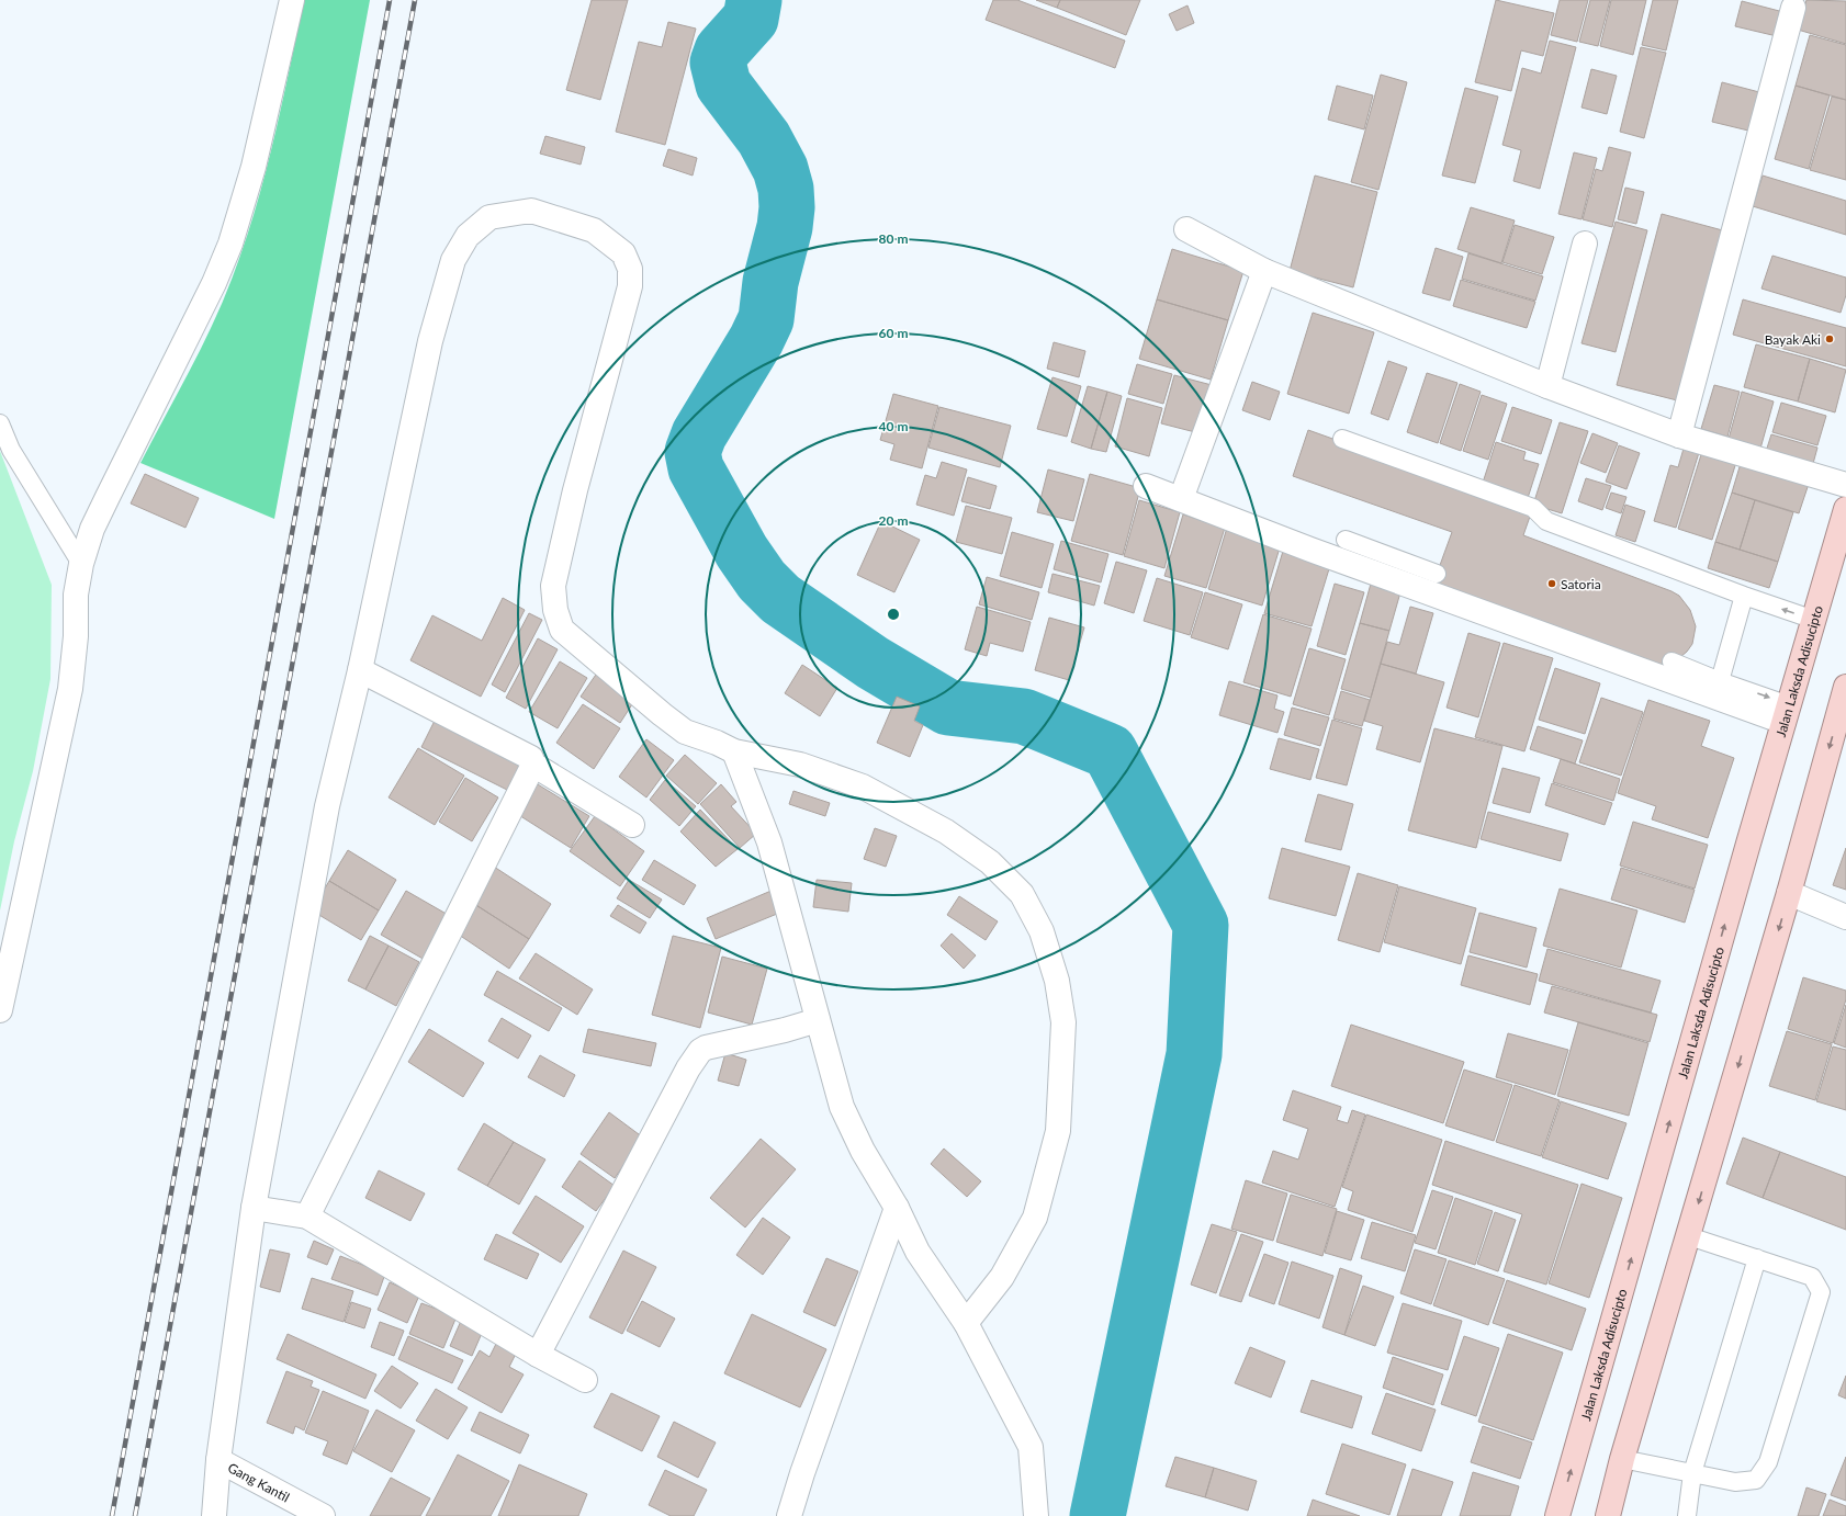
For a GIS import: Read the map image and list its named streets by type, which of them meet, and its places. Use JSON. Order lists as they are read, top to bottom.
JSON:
{
  "streets": {
    "highway": ["Jalan Laksda Adisucipto"],
    "street": ["Gang Kantil"]
  },
  "places": ["Bayak Aki", "Satoria"],
  "rings": [
    "80 m",
    "60 m",
    "40 m",
    "20 m"
  ]
}
